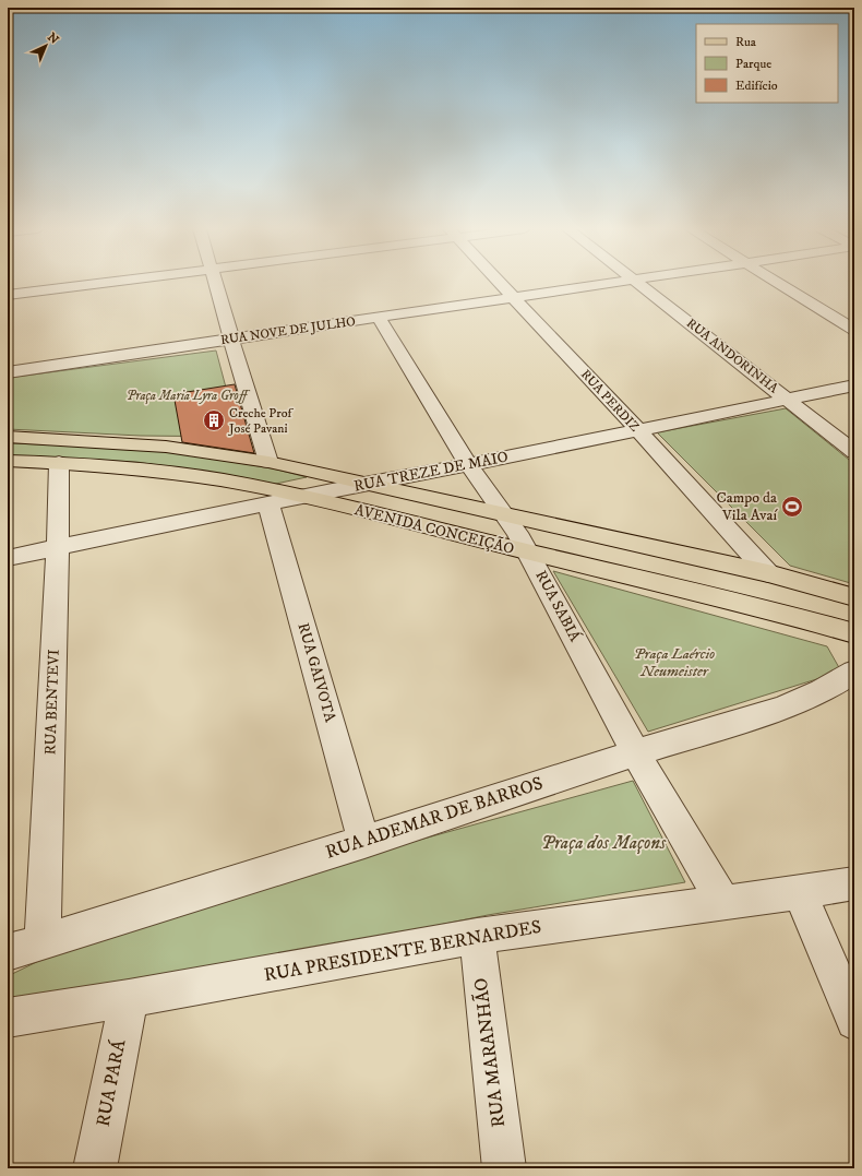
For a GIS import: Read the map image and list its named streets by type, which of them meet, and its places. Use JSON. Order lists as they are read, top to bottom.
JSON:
{
  "streets": {
    "main road": ["AVENIDA CONCEIÇÃO"],
    "street": [
      "RUA NOVE DE JULHO",
      "RUA ANDORINHA",
      "RUA PERDIZ",
      "RUA TREZE DE MAIO",
      "RUA SABIÁ",
      "RUA GAIVOTA",
      "RUA BENTEVI",
      "RUA ADEMAR DE BARROS",
      "RUA PRESIDENTE BERNARDES",
      "RUA MARANHÃO",
      "RUA PARÁ"
    ]
  },
  "crossings": [
    ["RUA NOVE DE JULHO", "RUA PERDIZ"],
    ["RUA NOVE DE JULHO", "RUA SABIÁ"],
    ["RUA ANDORINHA", "RUA TREZE DE MAIO"],
    ["RUA PERDIZ", "RUA TREZE DE MAIO"],
    ["RUA PERDIZ", "AVENIDA CONCEIÇÃO"],
    ["RUA TREZE DE MAIO", "AVENIDA CONCEIÇÃO"],
    ["RUA TREZE DE MAIO", "RUA SABIÁ"],
    ["RUA TREZE DE MAIO", "RUA GAIVOTA"],
    ["RUA TREZE DE MAIO", "RUA BENTEVI"],
    ["AVENIDA CONCEIÇÃO", "RUA SABIÁ"],
    ["AVENIDA CONCEIÇÃO", "RUA BENTEVI"],
    ["RUA SABIÁ", "RUA ADEMAR DE BARROS"],
    ["RUA SABIÁ", "RUA PRESIDENTE BERNARDES"],
    ["RUA GAIVOTA", "RUA ADEMAR DE BARROS"],
    ["RUA BENTEVI", "RUA ADEMAR DE BARROS"],
    ["RUA PRESIDENTE BERNARDES", "RUA MARANHÃO"],
    ["RUA PRESIDENTE BERNARDES", "RUA PARÁ"]
  ],
  "parks": ["Praça Maria Lyra Groff", "Praça Laércio Neumeister", "Praça dos Maçons"],
  "places": {
    "building": ["Creche Prof José Pavani"],
    "sports": ["Campo da Vila Avaí"]
  },
  "legend": ["Rua", "Parque", "Edifício"],
  "north": "top right"
}
